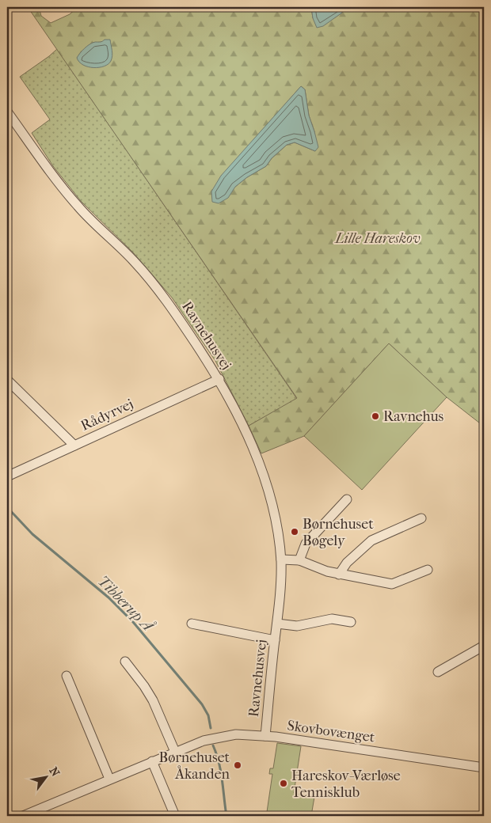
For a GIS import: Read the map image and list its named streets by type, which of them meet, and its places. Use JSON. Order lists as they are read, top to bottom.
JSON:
{
  "streets": {
    "street": ["Ravnehusvej", "Rådyrvej", "Skovbovænget"]
  },
  "crossings": [
    ["Ravnehusvej", "Rådyrvej"],
    ["Ravnehusvej", "Skovbovænget"]
  ],
  "water": ["Tibberup Å"],
  "parks": ["Lille Hareskov"],
  "places": [
    "Ravnehus",
    "Børnehuset Bøgely",
    "Børnehuset Åkanden",
    "Hareskov-Værløse Tennisklub"
  ],
  "north": "top right"
}
